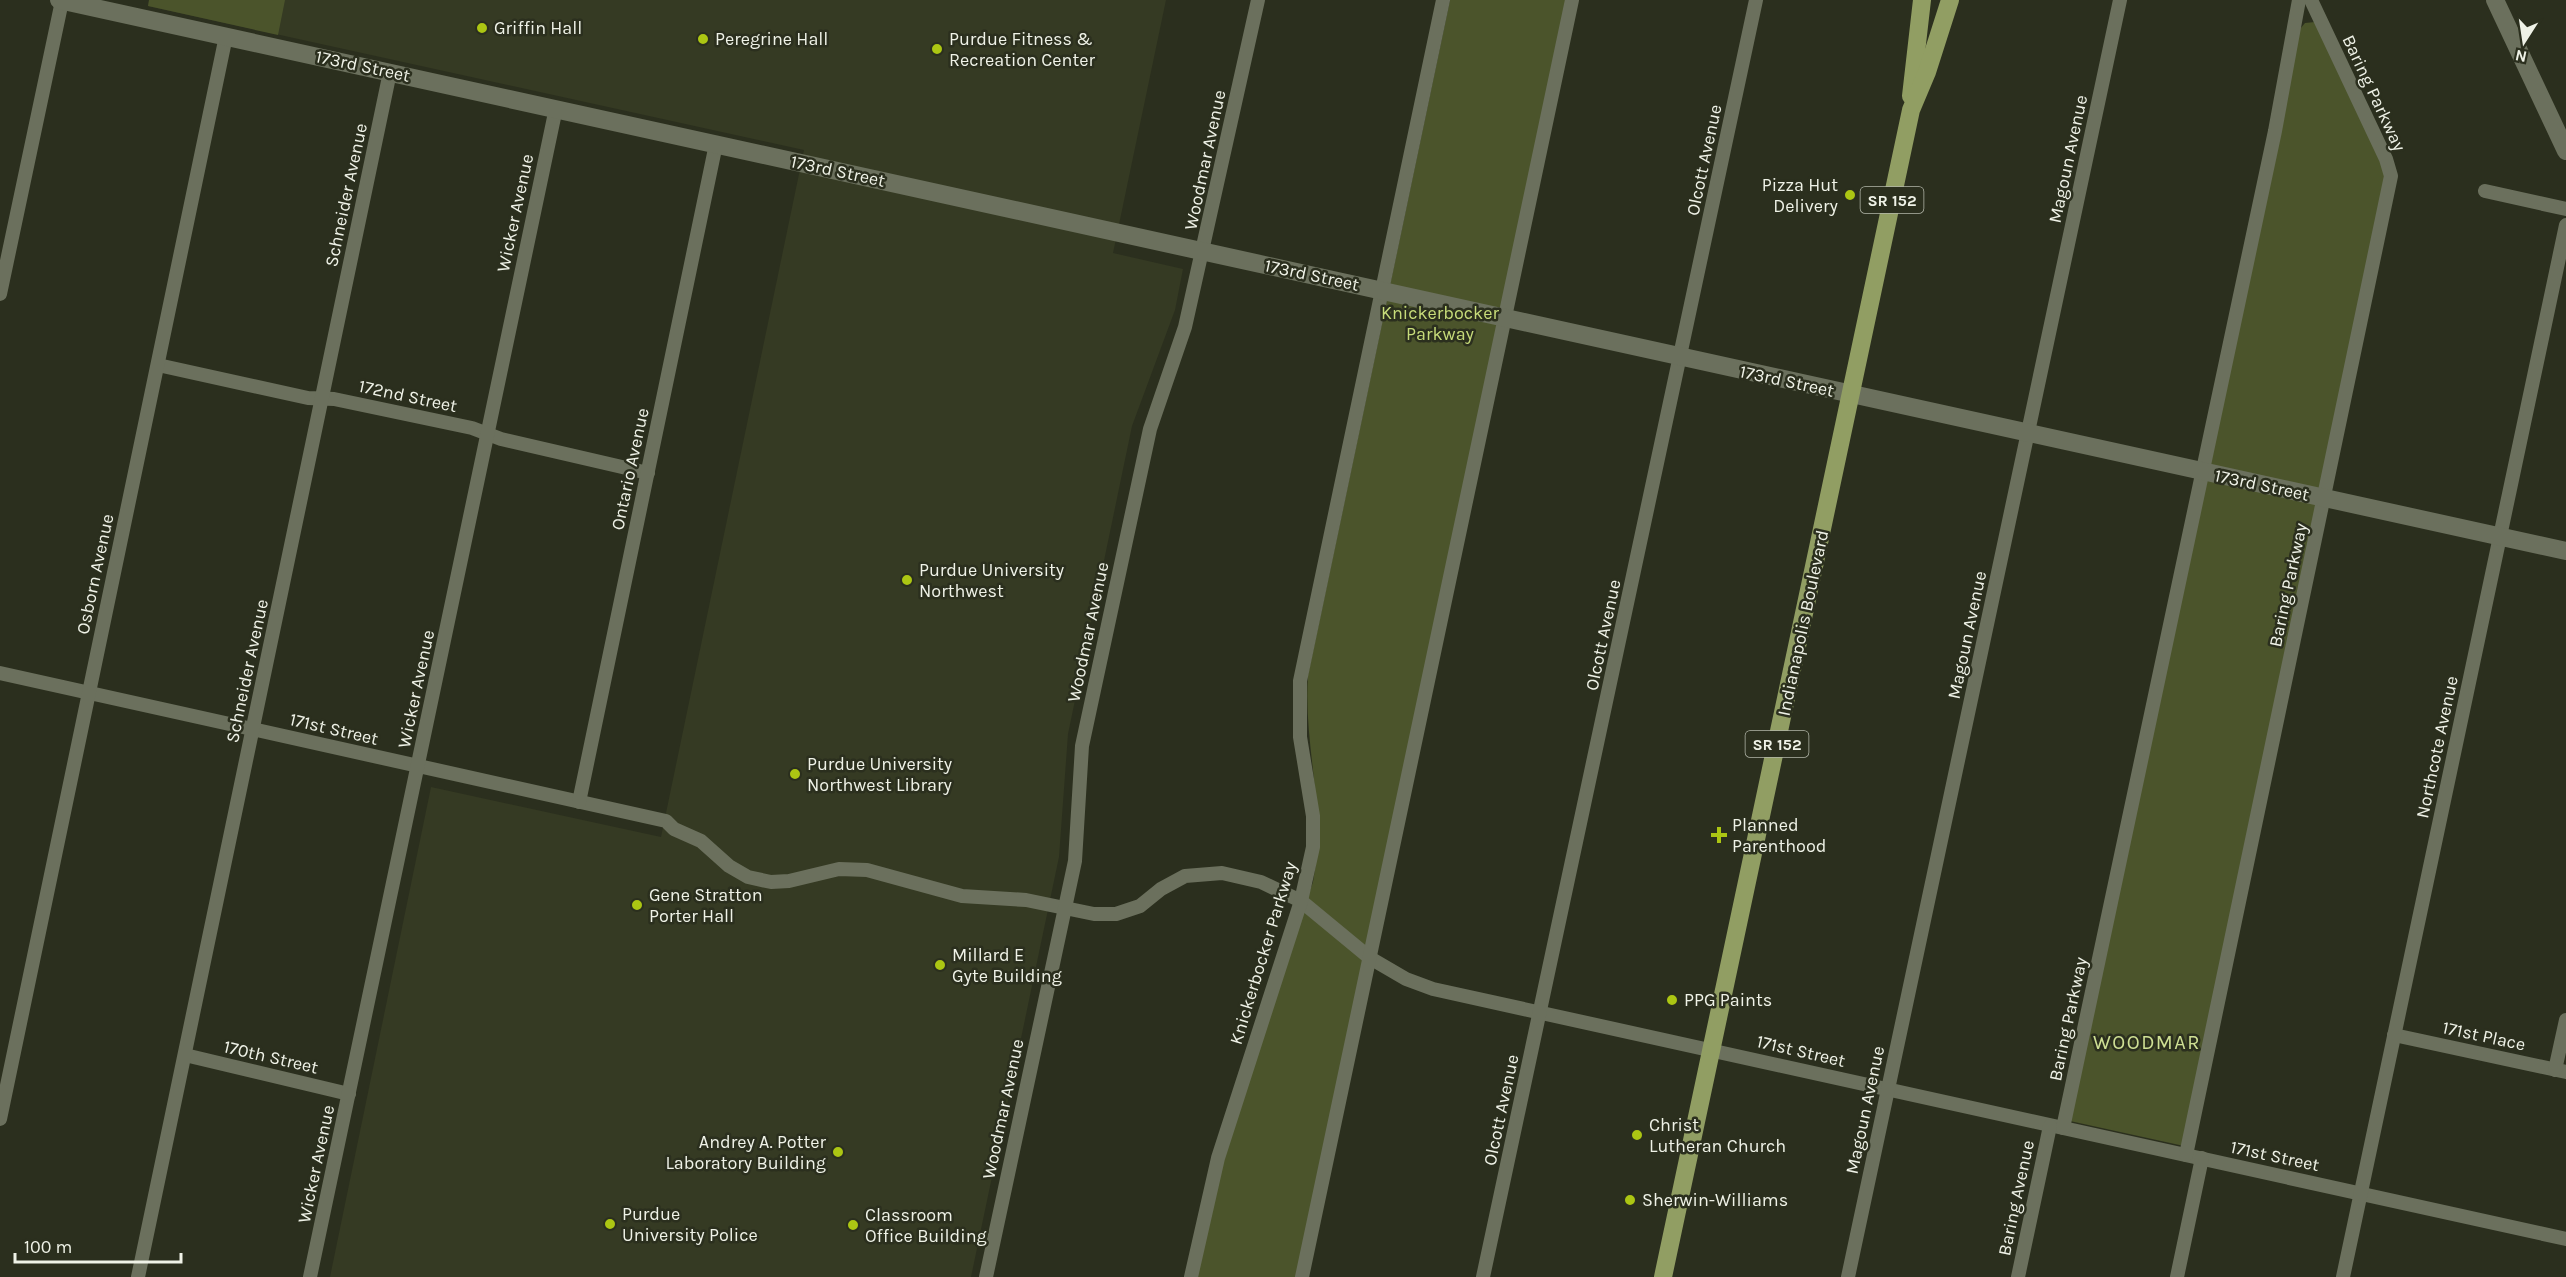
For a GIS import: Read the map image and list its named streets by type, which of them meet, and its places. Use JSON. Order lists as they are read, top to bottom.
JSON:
{
  "streets": {
    "main road": ["SR 152", "Indianapolis Boulevard"],
    "street": [
      "173rd Street",
      "Baring Parkway",
      "Magoun Avenue",
      "Woodmar Avenue",
      "Olcott Avenue",
      "Schneider Avenue",
      "Wicker Avenue",
      "172nd Street",
      "Ontario Avenue",
      "Osborn Avenue",
      "171st Street",
      "Northcote Avenue",
      "Knickerbocker Parkway",
      "171st Place",
      "170th Street",
      "Baring Avenue"
    ]
  },
  "crossings": [
    ["173rd Street", "Baring Parkway"],
    ["173rd Street", "Magoun Avenue"],
    ["173rd Street", "Woodmar Avenue"],
    ["173rd Street", "Olcott Avenue"],
    ["173rd Street", "Schneider Avenue"],
    ["173rd Street", "Wicker Avenue"],
    ["173rd Street", "Ontario Avenue"],
    ["173rd Street", "Osborn Avenue"],
    ["173rd Street", "Indianapolis Boulevard"],
    ["173rd Street", "Northcote Avenue"],
    ["173rd Street", "Knickerbocker Parkway"],
    ["Baring Parkway", "171st Street"],
    ["Baring Parkway", "Baring Avenue"],
    ["Magoun Avenue", "171st Street"],
    ["Woodmar Avenue", "171st Street"],
    ["Olcott Avenue", "171st Street"],
    ["Schneider Avenue", "172nd Street"],
    ["Schneider Avenue", "171st Street"],
    ["Schneider Avenue", "170th Street"],
    ["Wicker Avenue", "172nd Street"],
    ["Wicker Avenue", "171st Street"],
    ["Wicker Avenue", "170th Street"],
    ["172nd Street", "Ontario Avenue"],
    ["172nd Street", "Osborn Avenue"],
    ["Ontario Avenue", "171st Street"],
    ["Osborn Avenue", "171st Street"],
    ["Indianapolis Boulevard", "171st Street"],
    ["171st Street", "Northcote Avenue"],
    ["171st Street", "Knickerbocker Parkway"],
    ["171st Street", "Baring Avenue"],
    ["Northcote Avenue", "171st Place"]
  ],
  "districts": ["WOODMAR"],
  "parks": ["Knickerbocker Parkway"],
  "places": {
    "other": [
      "Griffin Hall",
      "Peregrine Hall",
      "Purdue Fitness & Recreation Center",
      "Pizza Hut Delivery",
      "Purdue University Northwest",
      "Purdue University Northwest Library",
      "Gene Stratton Porter Hall",
      "Millard E Gyte Building",
      "PPG Paints",
      "Christ Lutheran Church",
      "Andrey A. Potter Laboratory Building",
      "Sherwin-Williams",
      "Purdue University Police",
      "Classroom Office Building"
    ],
    "health": ["Planned Parenthood"]
  },
  "scale_bar": "100 m",
  "north": "bottom"
}
